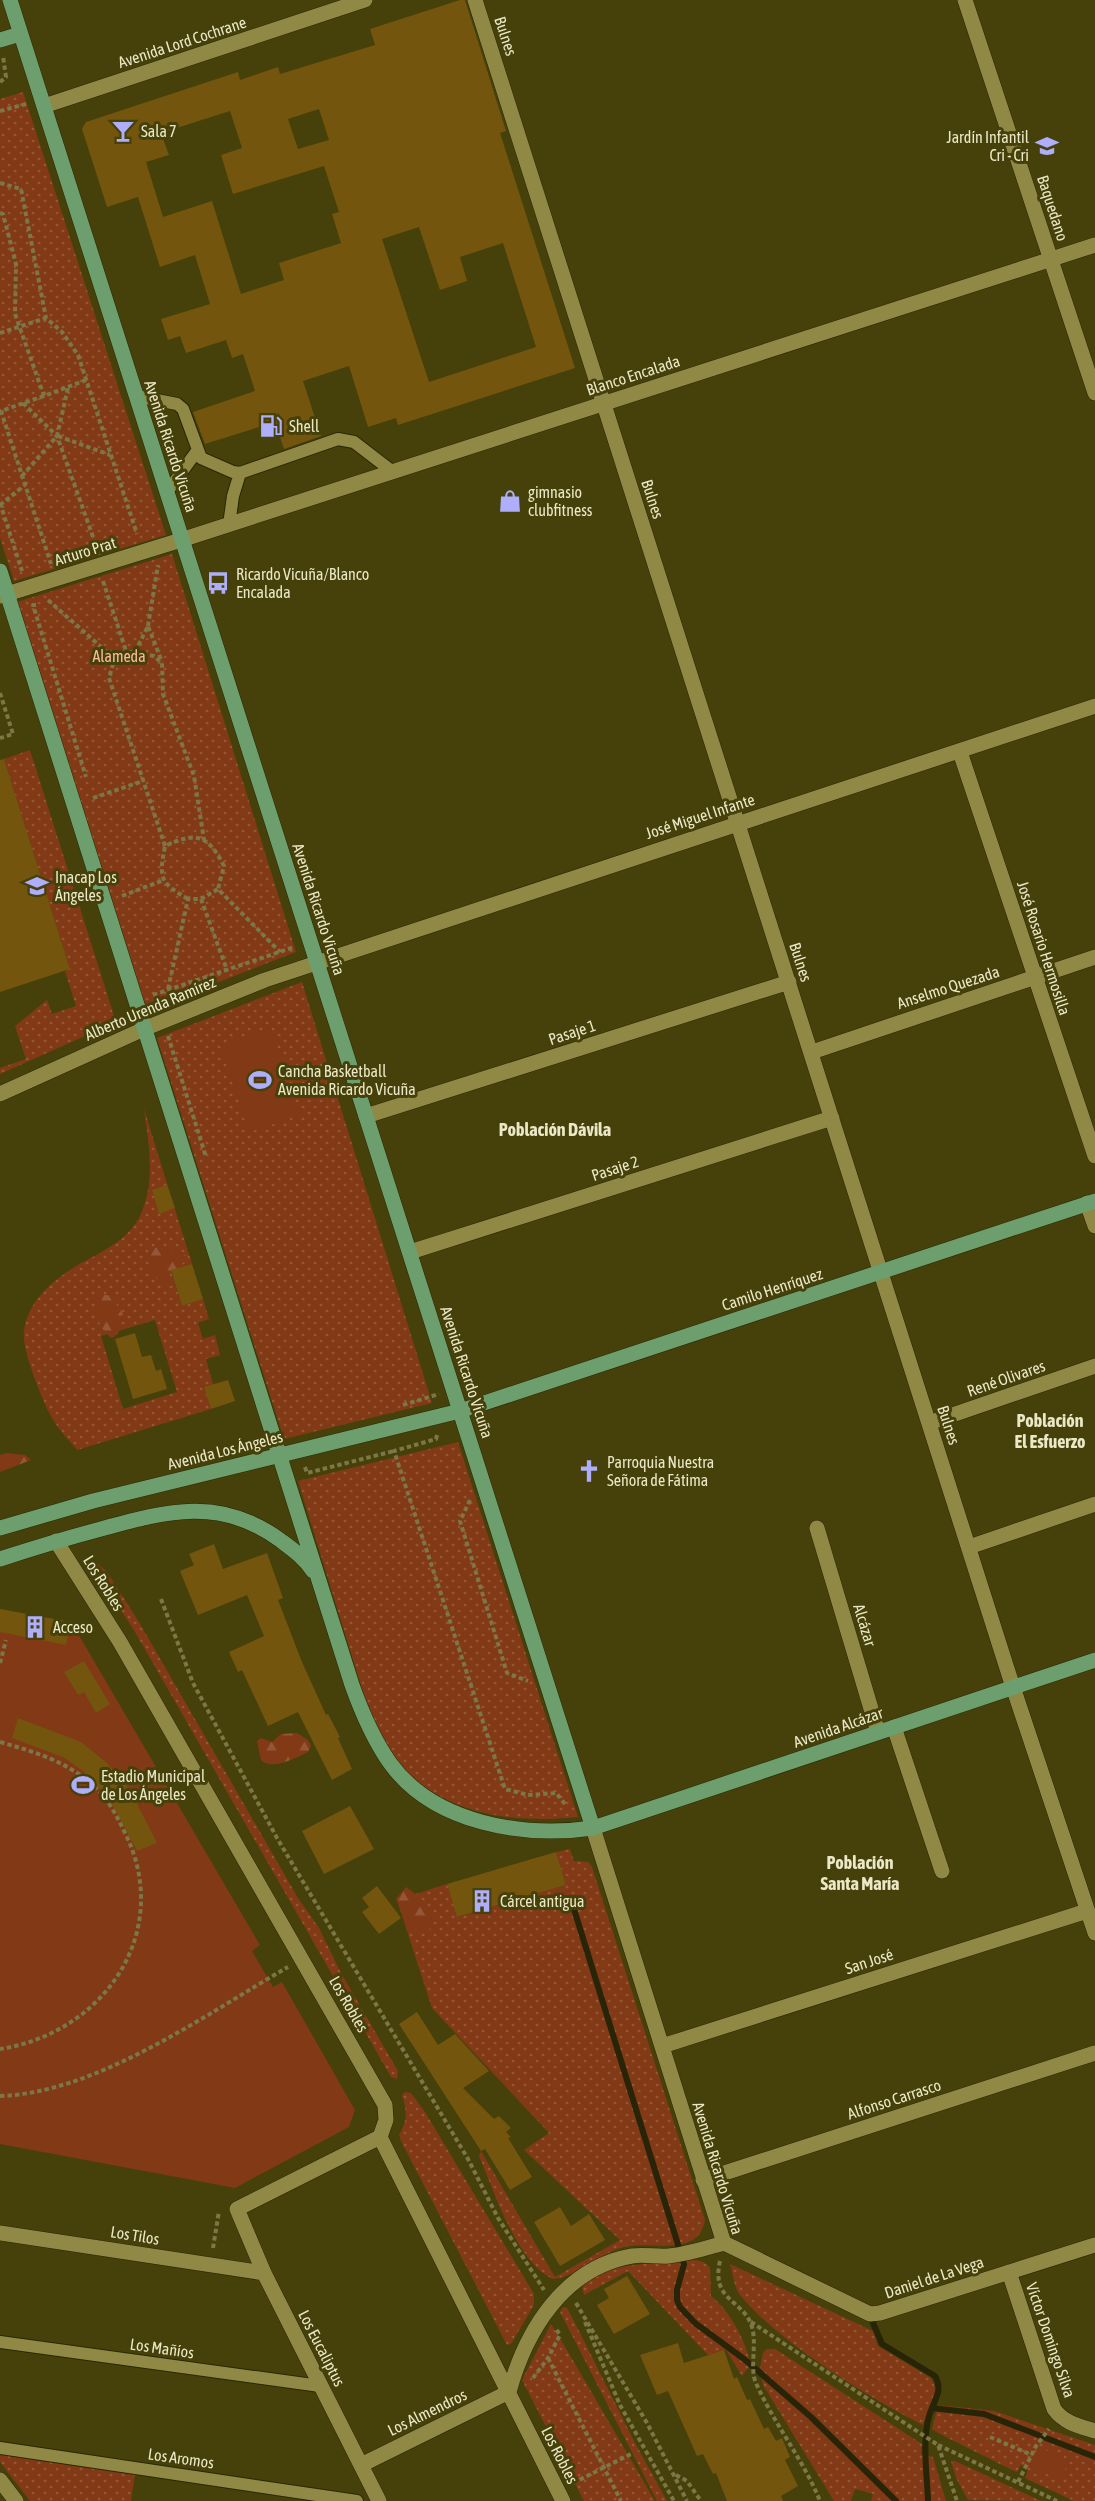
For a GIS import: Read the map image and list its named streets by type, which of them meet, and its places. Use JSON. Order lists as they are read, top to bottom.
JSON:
{
  "streets": {
    "main road": [
      "Avenida Ricardo Vicuña",
      "Camilo Henríquez",
      "Avenida Los Ángeles",
      "Avenida Alcázar"
    ],
    "street": [
      "Bulnes",
      "Avenida Lord Cochrane",
      "Baquedano",
      "Blanco Encalada",
      "Arturo Prat",
      "José Miguel Infante",
      "José Rosario Hermosilla",
      "Anselmo Quezada",
      "Alberto Urenda Ramírez",
      "Pasaje 1",
      "Pasaje 2",
      "René Olivares",
      "Los Robles",
      "Alcázar",
      "San José",
      "Alfonso Carrasco",
      "Los Tilos",
      "Daniel de La Vega",
      "Víctor Domingo Silva",
      "Los Eucaliptus",
      "Los Almendros"
    ],
    "lane": ["Los Mañíos", "Los Aromos"]
  },
  "crossings": [
    ["Bulnes", "Blanco Encalada"],
    ["Bulnes", "José Miguel Infante"],
    ["Bulnes", "Anselmo Quezada"],
    ["Bulnes", "Pasaje 1"],
    ["Bulnes", "Pasaje 2"],
    ["Bulnes", "Camilo Henríquez"],
    ["Bulnes", "René Olivares"],
    ["Bulnes", "Avenida Alcázar"],
    ["Bulnes", "San José"],
    ["Avenida Lord Cochrane", "Avenida Ricardo Vicuña"],
    ["Baquedano", "Blanco Encalada"],
    ["Blanco Encalada", "Avenida Ricardo Vicuña"],
    ["Blanco Encalada", "Arturo Prat"],
    ["Avenida Ricardo Vicuña", "Arturo Prat"],
    ["Avenida Ricardo Vicuña", "José Miguel Infante"],
    ["Avenida Ricardo Vicuña", "Alberto Urenda Ramírez"],
    ["Avenida Ricardo Vicuña", "Pasaje 1"],
    ["Avenida Ricardo Vicuña", "Pasaje 2"],
    ["Avenida Ricardo Vicuña", "Camilo Henríquez"],
    ["Avenida Ricardo Vicuña", "Avenida Los Ángeles"],
    ["Avenida Ricardo Vicuña", "Avenida Alcázar"],
    ["Avenida Ricardo Vicuña", "San José"],
    ["Avenida Ricardo Vicuña", "Alfonso Carrasco"],
    ["Avenida Ricardo Vicuña", "Daniel de La Vega"],
    ["José Miguel Infante", "José Rosario Hermosilla"],
    ["José Miguel Infante", "Alberto Urenda Ramírez"],
    ["José Rosario Hermosilla", "Anselmo Quezada"],
    ["Camilo Henríquez", "Avenida Los Ángeles"],
    ["Los Robles", "Los Eucaliptus"],
    ["Los Robles", "Los Almendros"],
    ["Alcázar", "Avenida Alcázar"],
    ["Los Tilos", "Los Eucaliptus"],
    ["Daniel de La Vega", "Víctor Domingo Silva"],
    ["Los Mañíos", "Los Eucaliptus"],
    ["Los Eucaliptus", "Los Almendros"]
  ],
  "districts": ["Población Dávila", "Población El Esfuerzo", "Población Santa María"],
  "parks": ["Alameda"],
  "places": {
    "bar": ["Sala 7"],
    "school or university": ["Jardín Infantil Cri - Cri", "Inacap Los Ángeles"],
    "fuel station": ["Shell"],
    "shop": ["gimnasio clubfitness"],
    "bus stop": ["Ricardo Vicuña/Blanco Encalada"],
    "sports": ["Cancha Basketball Avenida Ricardo Vicuña", "Estadio Municipal de Los Ángeles"],
    "church": ["Parroquia Nuestra Señora de Fátima"],
    "building": ["Acceso", "Cárcel antigua"]
  }
}
